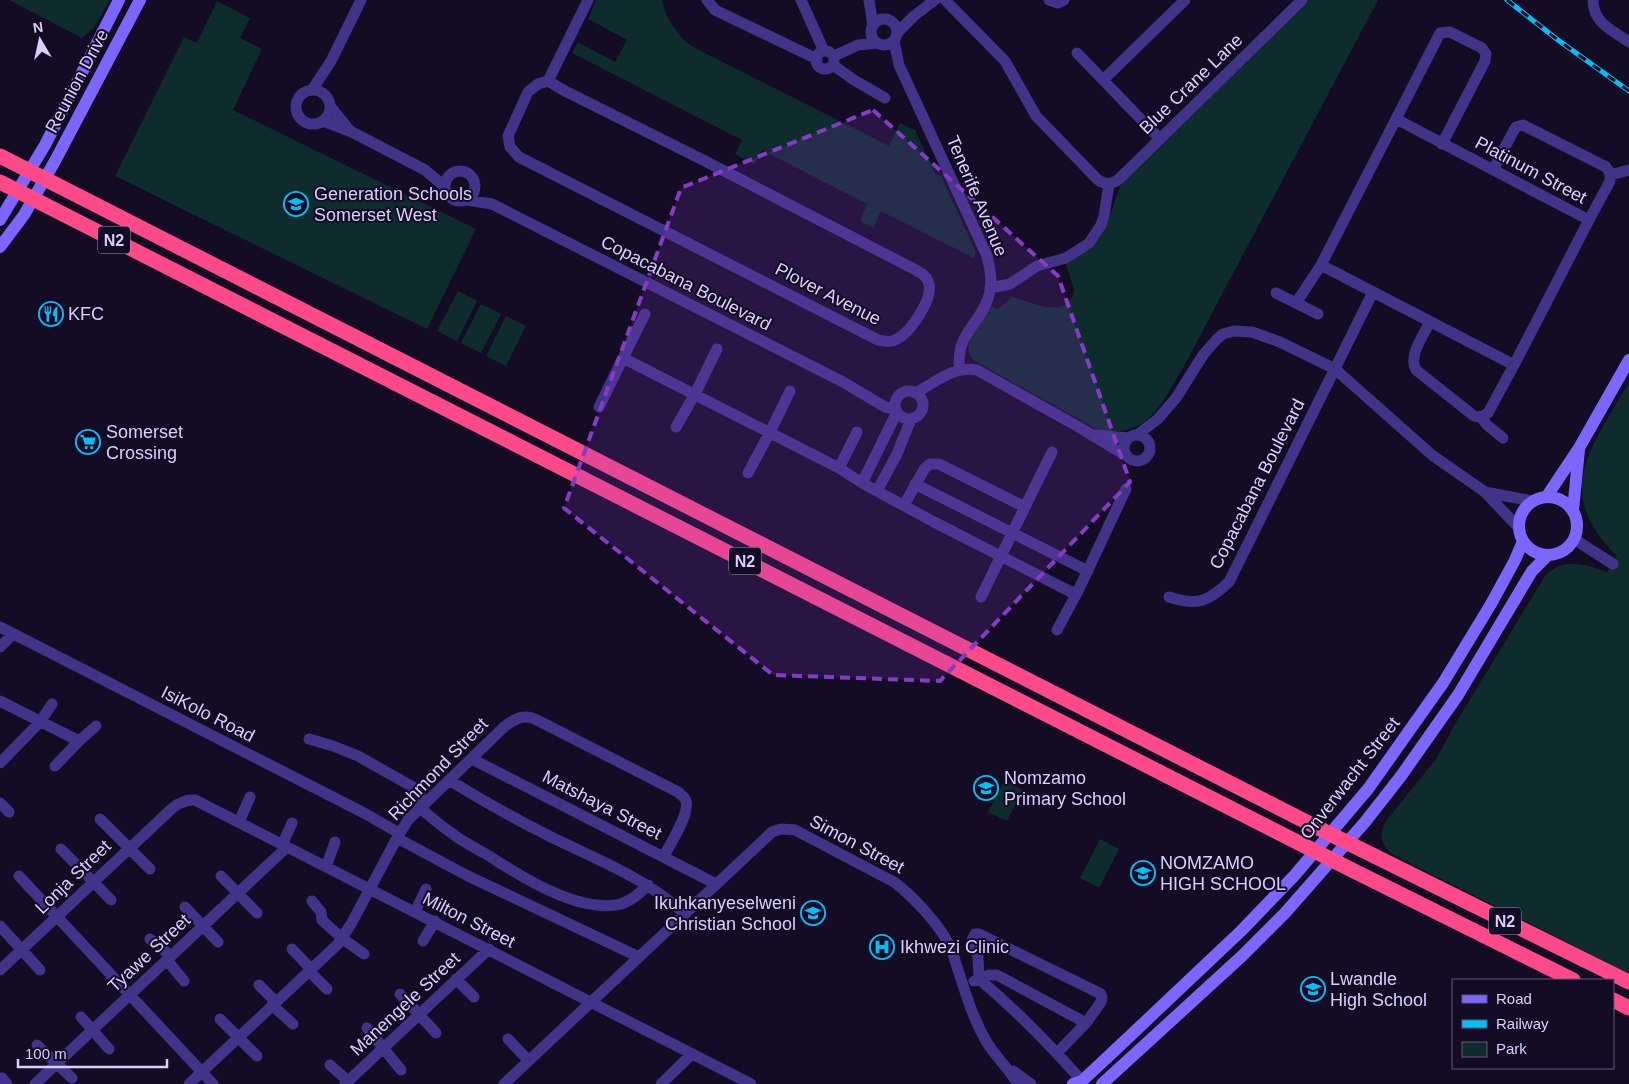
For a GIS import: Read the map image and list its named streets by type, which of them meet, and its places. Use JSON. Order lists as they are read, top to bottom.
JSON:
{
  "streets": {
    "highway": ["N2"],
    "street": [
      "Reunion Drive",
      "Blue Crane Lane",
      "Platinum Street",
      "Tenerife Avenue",
      "Copacabana Boulevard",
      "Plover Avenue",
      "IsiKolo Road",
      "Richmond Street",
      "Onverwacht Street",
      "Matshaya Street",
      "Simon Street",
      "Lonja Street",
      "Milton Street",
      "Tyawe Street",
      "Manengele Street"
    ]
  },
  "crossings": [
    ["Reunion Drive", "N2"],
    ["N2", "Onverwacht Street"],
    ["IsiKolo Road", "Richmond Street"],
    ["IsiKolo Road", "Simon Street"],
    ["Richmond Street", "Matshaya Street"],
    ["Richmond Street", "Milton Street"],
    ["Matshaya Street", "Simon Street"],
    ["Simon Street", "Milton Street"],
    ["Lonja Street", "Milton Street"],
    ["Milton Street", "Tyawe Street"],
    ["Milton Street", "Manengele Street"]
  ],
  "places": {
    "school or university": [
      "Generation Schools Somerset West",
      "Nomzamo Primary School",
      "NOMZAMO HIGH SCHOOL",
      "Ikuhkanyeselweni Christian School",
      "Lwandle High School"
    ],
    "restaurant": ["KFC"],
    "supermarket": ["Somerset Crossing"],
    "hospital": ["Ikhwezi Clinic"]
  },
  "legend": ["Road", "Railway", "Park"],
  "scale_bar": "100 m",
  "north": "top"
}
